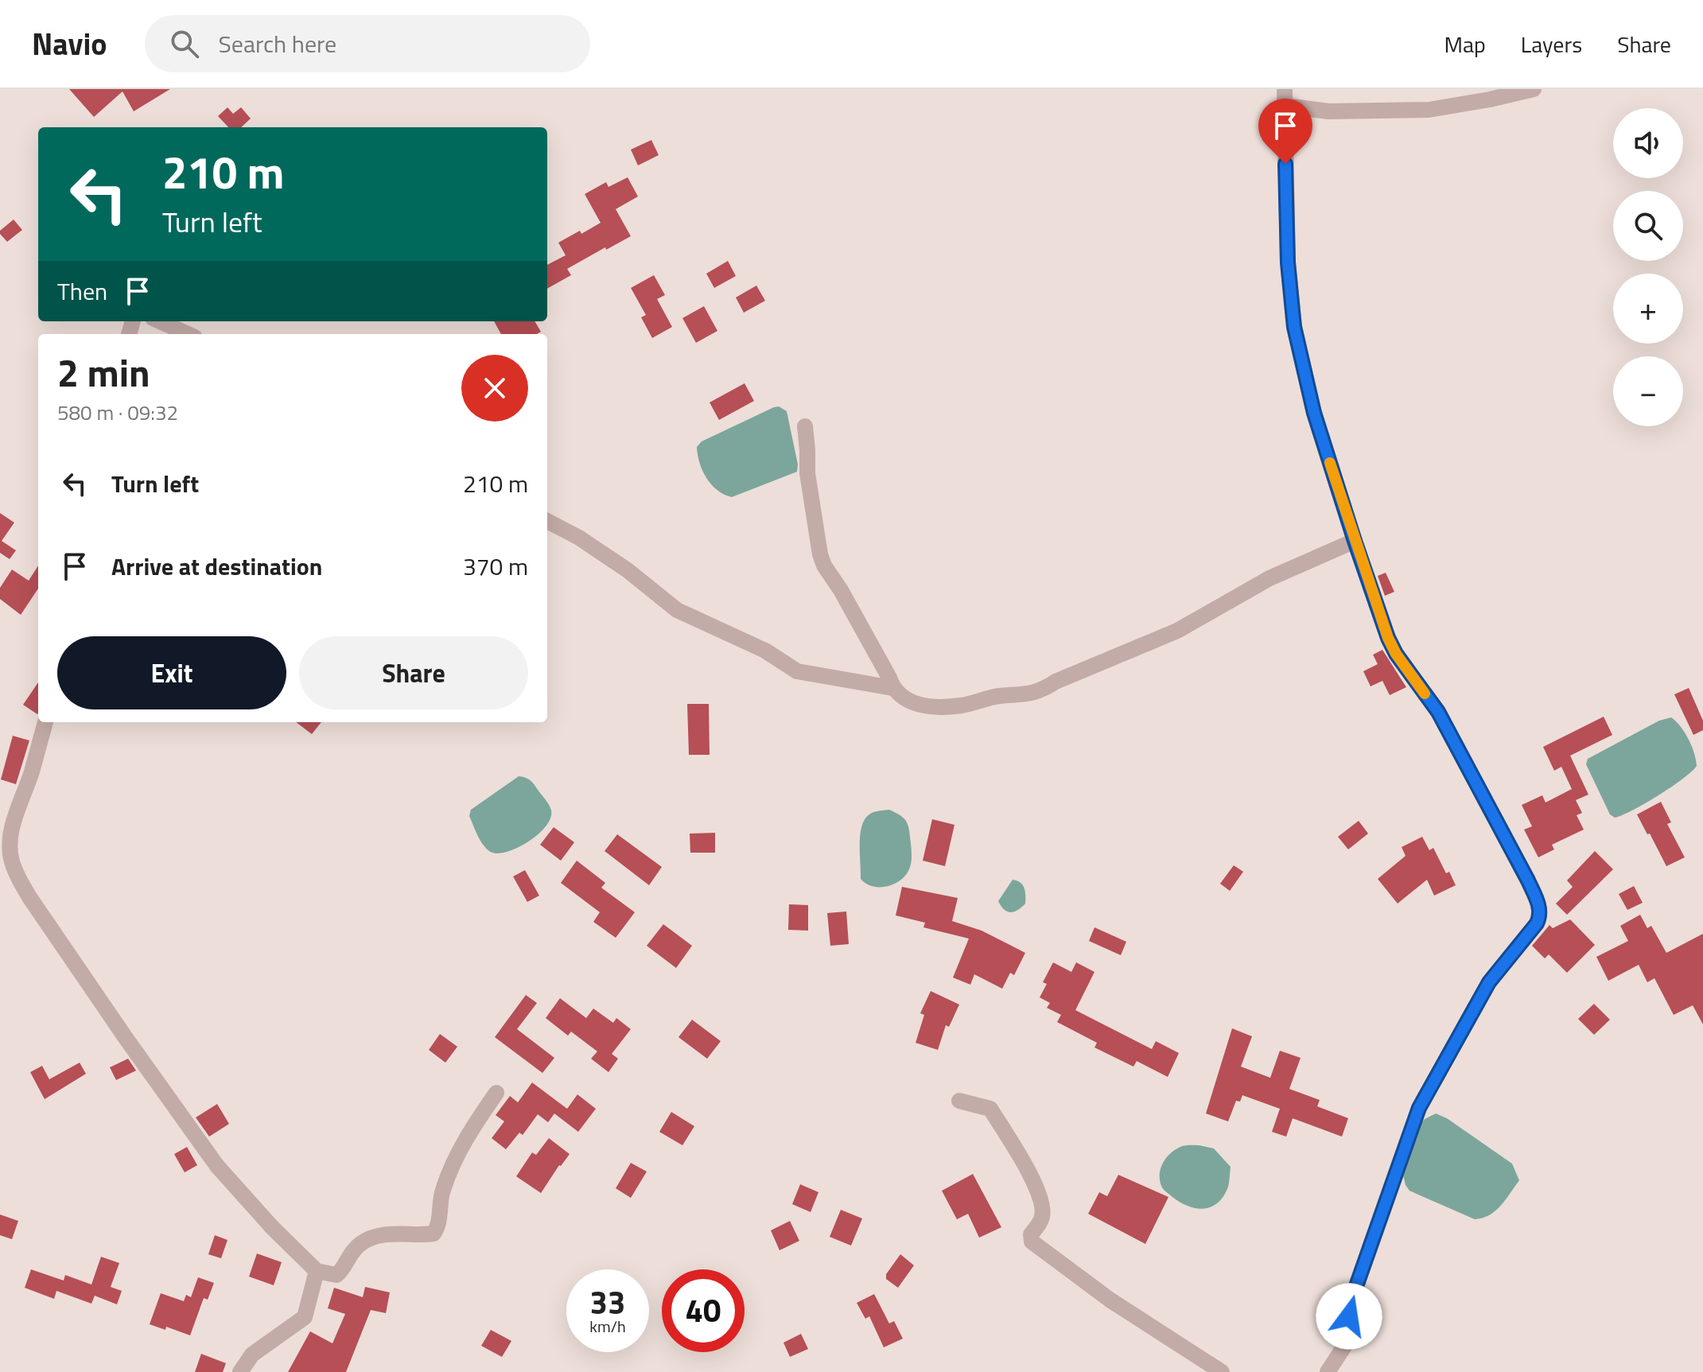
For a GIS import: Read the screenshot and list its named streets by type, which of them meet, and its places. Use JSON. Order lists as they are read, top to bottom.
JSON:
{
  "page": {
    "header": "Navio",
    "search": "Search here",
    "nav": ["Map", "Layers", "Share"],
    "map_buttons": ["+", "−"],
    "turn": ["210 m", "Turn left"],
    "then": "Then",
    "heading": ["2 min", "580 m · 09:32"],
    "list": [
      {
        "name": "Turn left",
        "value": "210 m"
      },
      {
        "name": "Arrive at destination",
        "value": "370 m"
      }
    ],
    "buttons": ["Exit", "Share"],
    "speed": "33 km/h",
    "limit": "40"
  }
}
